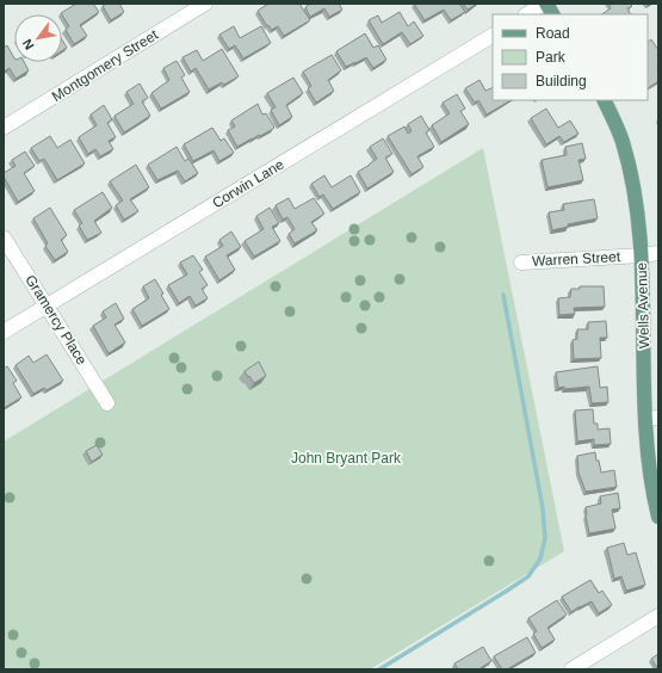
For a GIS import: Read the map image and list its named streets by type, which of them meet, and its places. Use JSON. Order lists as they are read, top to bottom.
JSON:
{
  "streets": {
    "main road": ["Wells Avenue"],
    "street": [
      "Montgomery Street",
      "Corwin Lane",
      "Warren Street",
      "Gramercy Place"
    ]
  },
  "crossings": [
    ["Corwin Lane", "Gramercy Place"],
    ["Warren Street", "Wells Avenue"]
  ],
  "parks": ["John Bryant Park"],
  "legend": ["Road", "Park", "Building"],
  "north": "bottom left"
}
